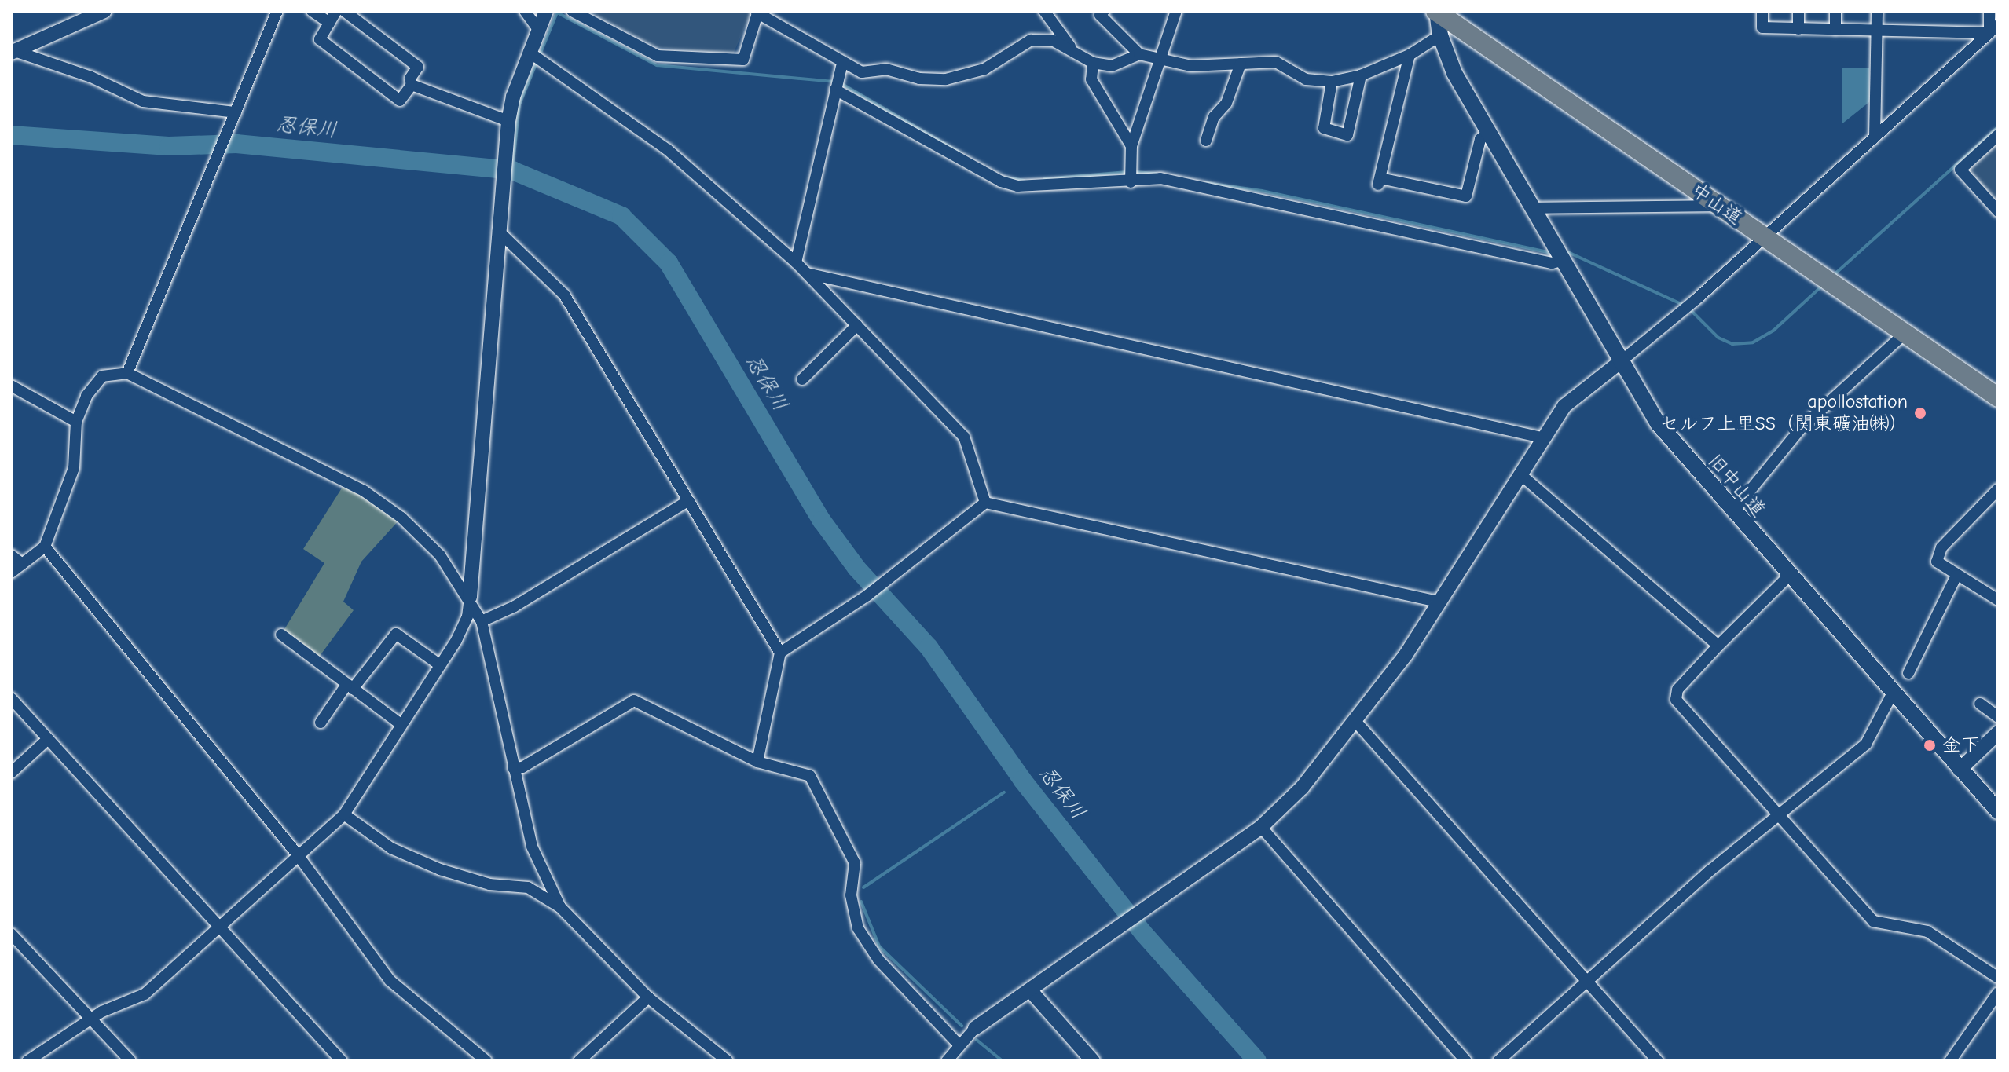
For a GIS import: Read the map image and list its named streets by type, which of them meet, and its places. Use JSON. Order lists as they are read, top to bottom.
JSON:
{
  "streets": {
    "highway": ["中山道"],
    "main road": ["旧中山道"]
  },
  "crossings": [
    ["中山道", "旧中山道"]
  ],
  "water": ["忍保川"],
  "places": ["apollostation セルフ上里SS（関東礦油㈱）", "金下"]
}
